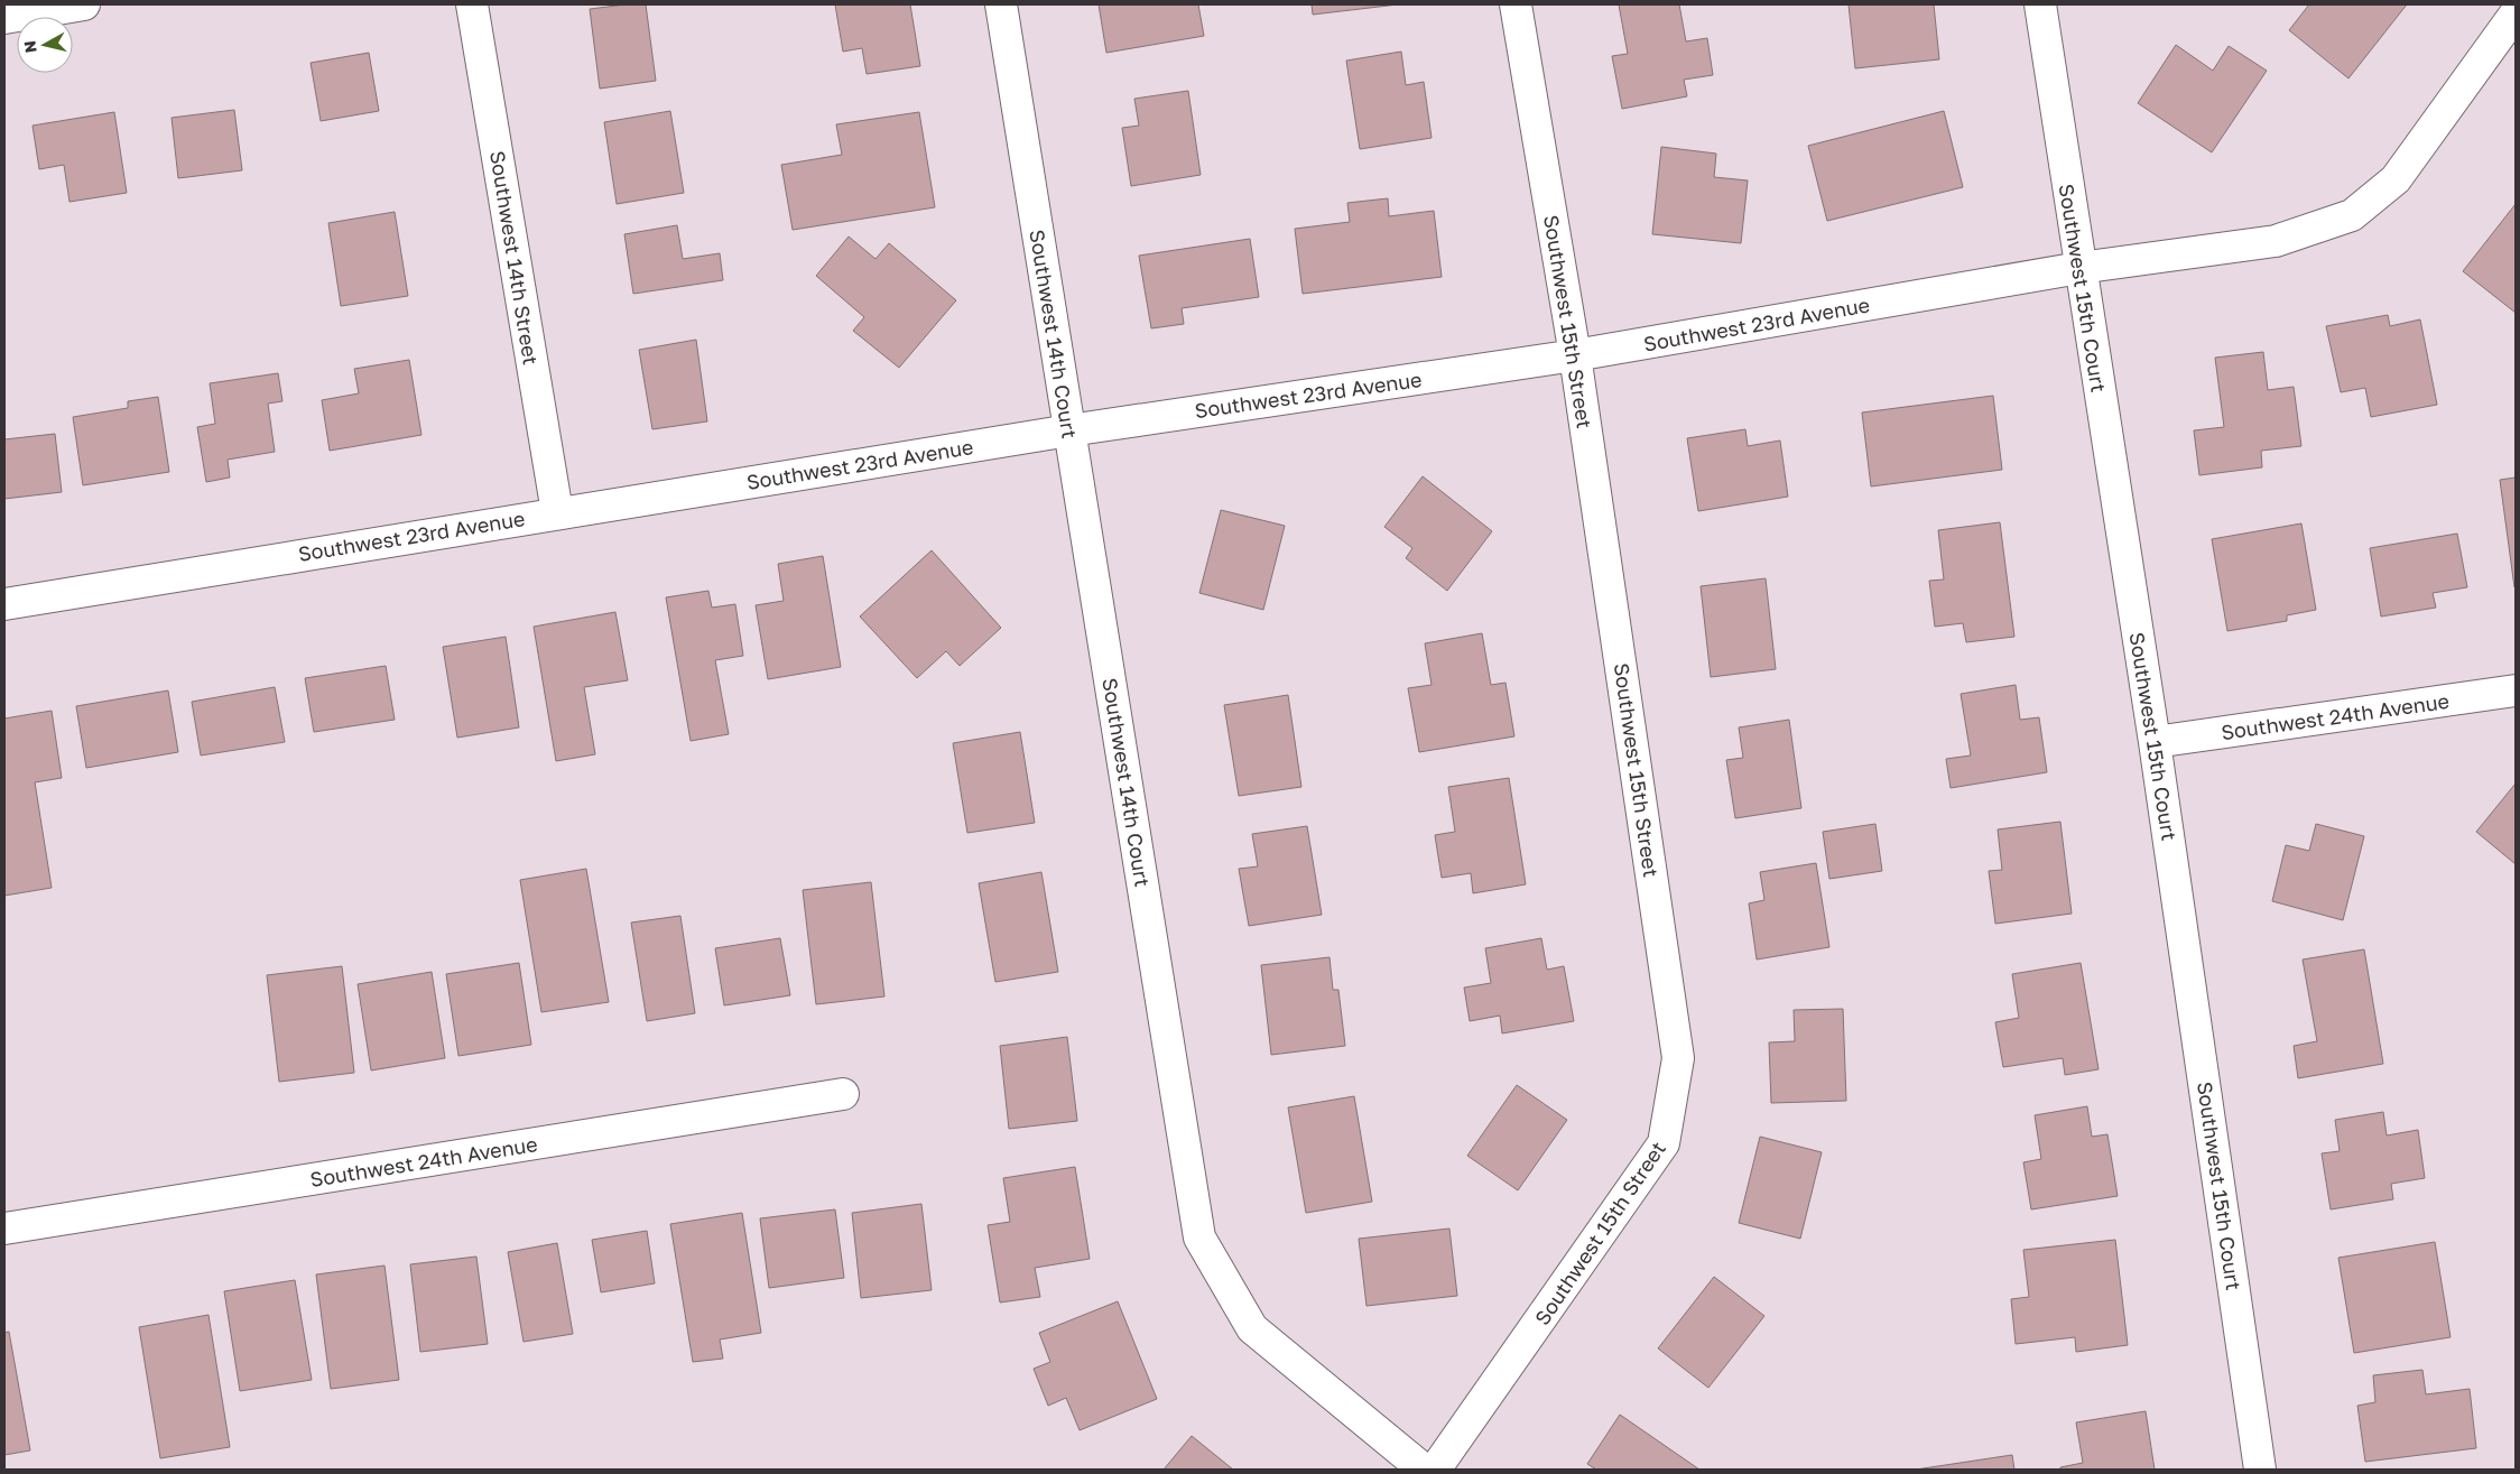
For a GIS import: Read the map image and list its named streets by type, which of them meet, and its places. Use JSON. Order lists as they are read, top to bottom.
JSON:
{
  "streets": {
    "street": [
      "Southwest 14th Street",
      "Southwest 15th Court",
      "Southwest 15th Street",
      "Southwest 23rd Avenue",
      "Southwest 14th Court",
      "Southwest 24th Avenue"
    ]
  },
  "crossings": [
    ["Southwest 14th Street", "Southwest 23rd Avenue"],
    ["Southwest 15th Court", "Southwest 23rd Avenue"],
    ["Southwest 15th Court", "Southwest 24th Avenue"],
    ["Southwest 15th Street", "Southwest 23rd Avenue"],
    ["Southwest 23rd Avenue", "Southwest 14th Court"]
  ],
  "north": "left"
}
